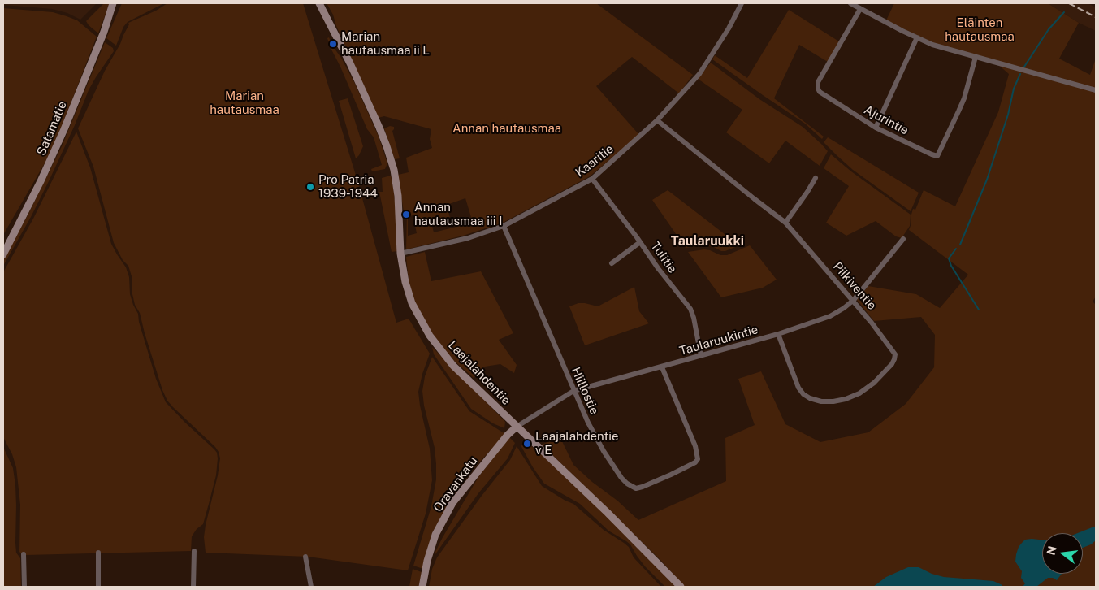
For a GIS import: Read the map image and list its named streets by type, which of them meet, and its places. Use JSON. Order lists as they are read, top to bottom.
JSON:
{
  "streets": {
    "street": [
      "Ajurintie",
      "Satamatie",
      "Kaaritie",
      "Tulitie",
      "Piikiventie",
      "Taularuukintie",
      "Laajalahdentie",
      "Hiillostie",
      "Oravankatu"
    ]
  },
  "crossings": [
    ["Kaaritie", "Tulitie"],
    ["Kaaritie", "Piikiventie"],
    ["Kaaritie", "Laajalahdentie"],
    ["Kaaritie", "Hiillostie"],
    ["Tulitie", "Taularuukintie"],
    ["Piikiventie", "Taularuukintie"],
    ["Taularuukintie", "Laajalahdentie"],
    ["Taularuukintie", "Hiillostie"],
    ["Taularuukintie", "Oravankatu"],
    ["Laajalahdentie", "Oravankatu"]
  ],
  "districts": ["Taularuukki"],
  "parks": ["Eläinten hautausmaa", "Marian hautausmaa", "Annan hautausmaa"],
  "places": [
    "Marian hautausmaa ii L",
    "Pro Patria 1939-1944",
    "Annan hautausmaa iii I",
    "Laajalahdentie v E"
  ],
  "north": "left"
}
